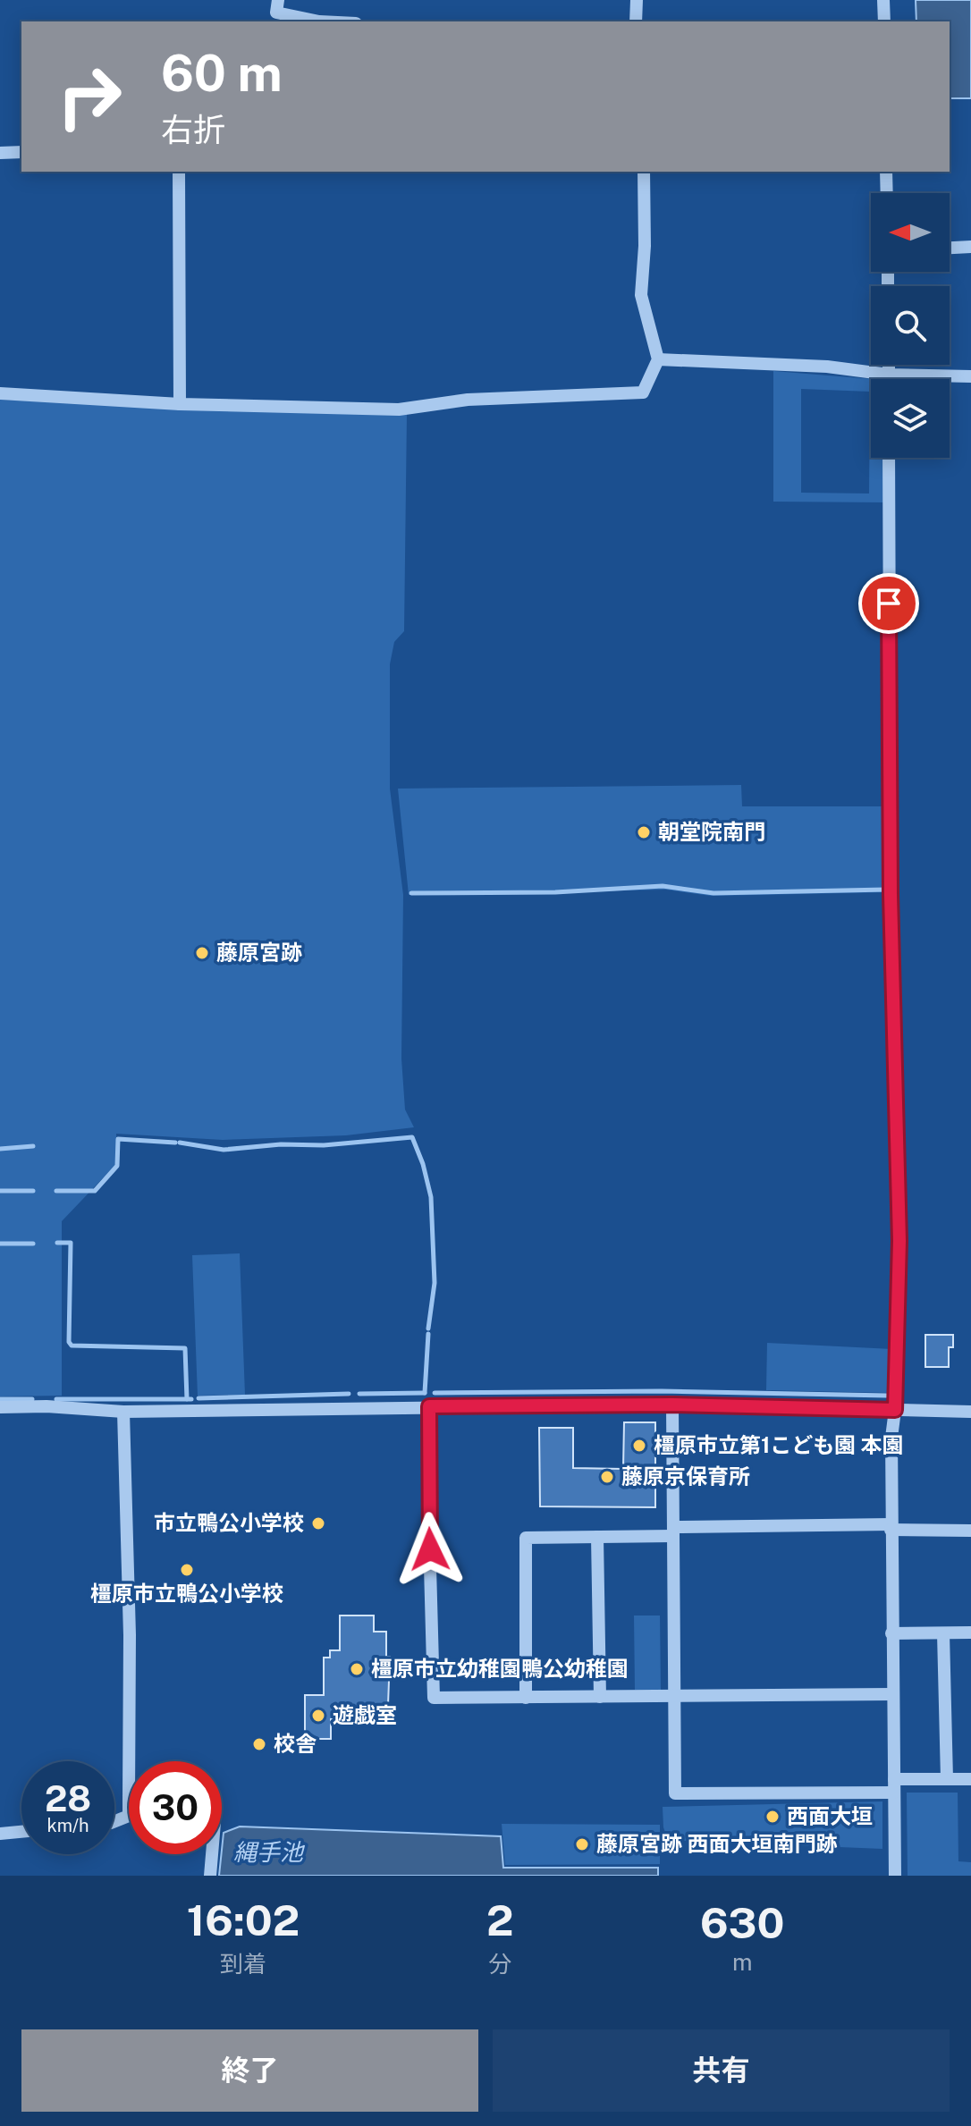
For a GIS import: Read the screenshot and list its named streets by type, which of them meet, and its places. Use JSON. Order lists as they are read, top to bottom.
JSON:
{
  "water": ["縄手池"],
  "places": [
    "朝堂院南門",
    "藤原宮跡",
    "橿原市立第1こども園 本園",
    "藤原京保育所",
    "市立鴨公小学校",
    "橿原市立鴨公小学校",
    "橿原市立幼稚園鴨公幼稚園",
    "遊戯室",
    "校舎",
    "西面大垣",
    "藤原宮跡 西面大垣南門跡"
  ],
  "north": "left",
  "page": {
    "turn": ["60 m", "右折"],
    "speed": "28 km/h",
    "limit": "30",
    "eta": [
      "16:02",
      "到着",
      "2",
      "分",
      "630",
      "m"
    ],
    "buttons": ["終了", "共有"]
  }
}
